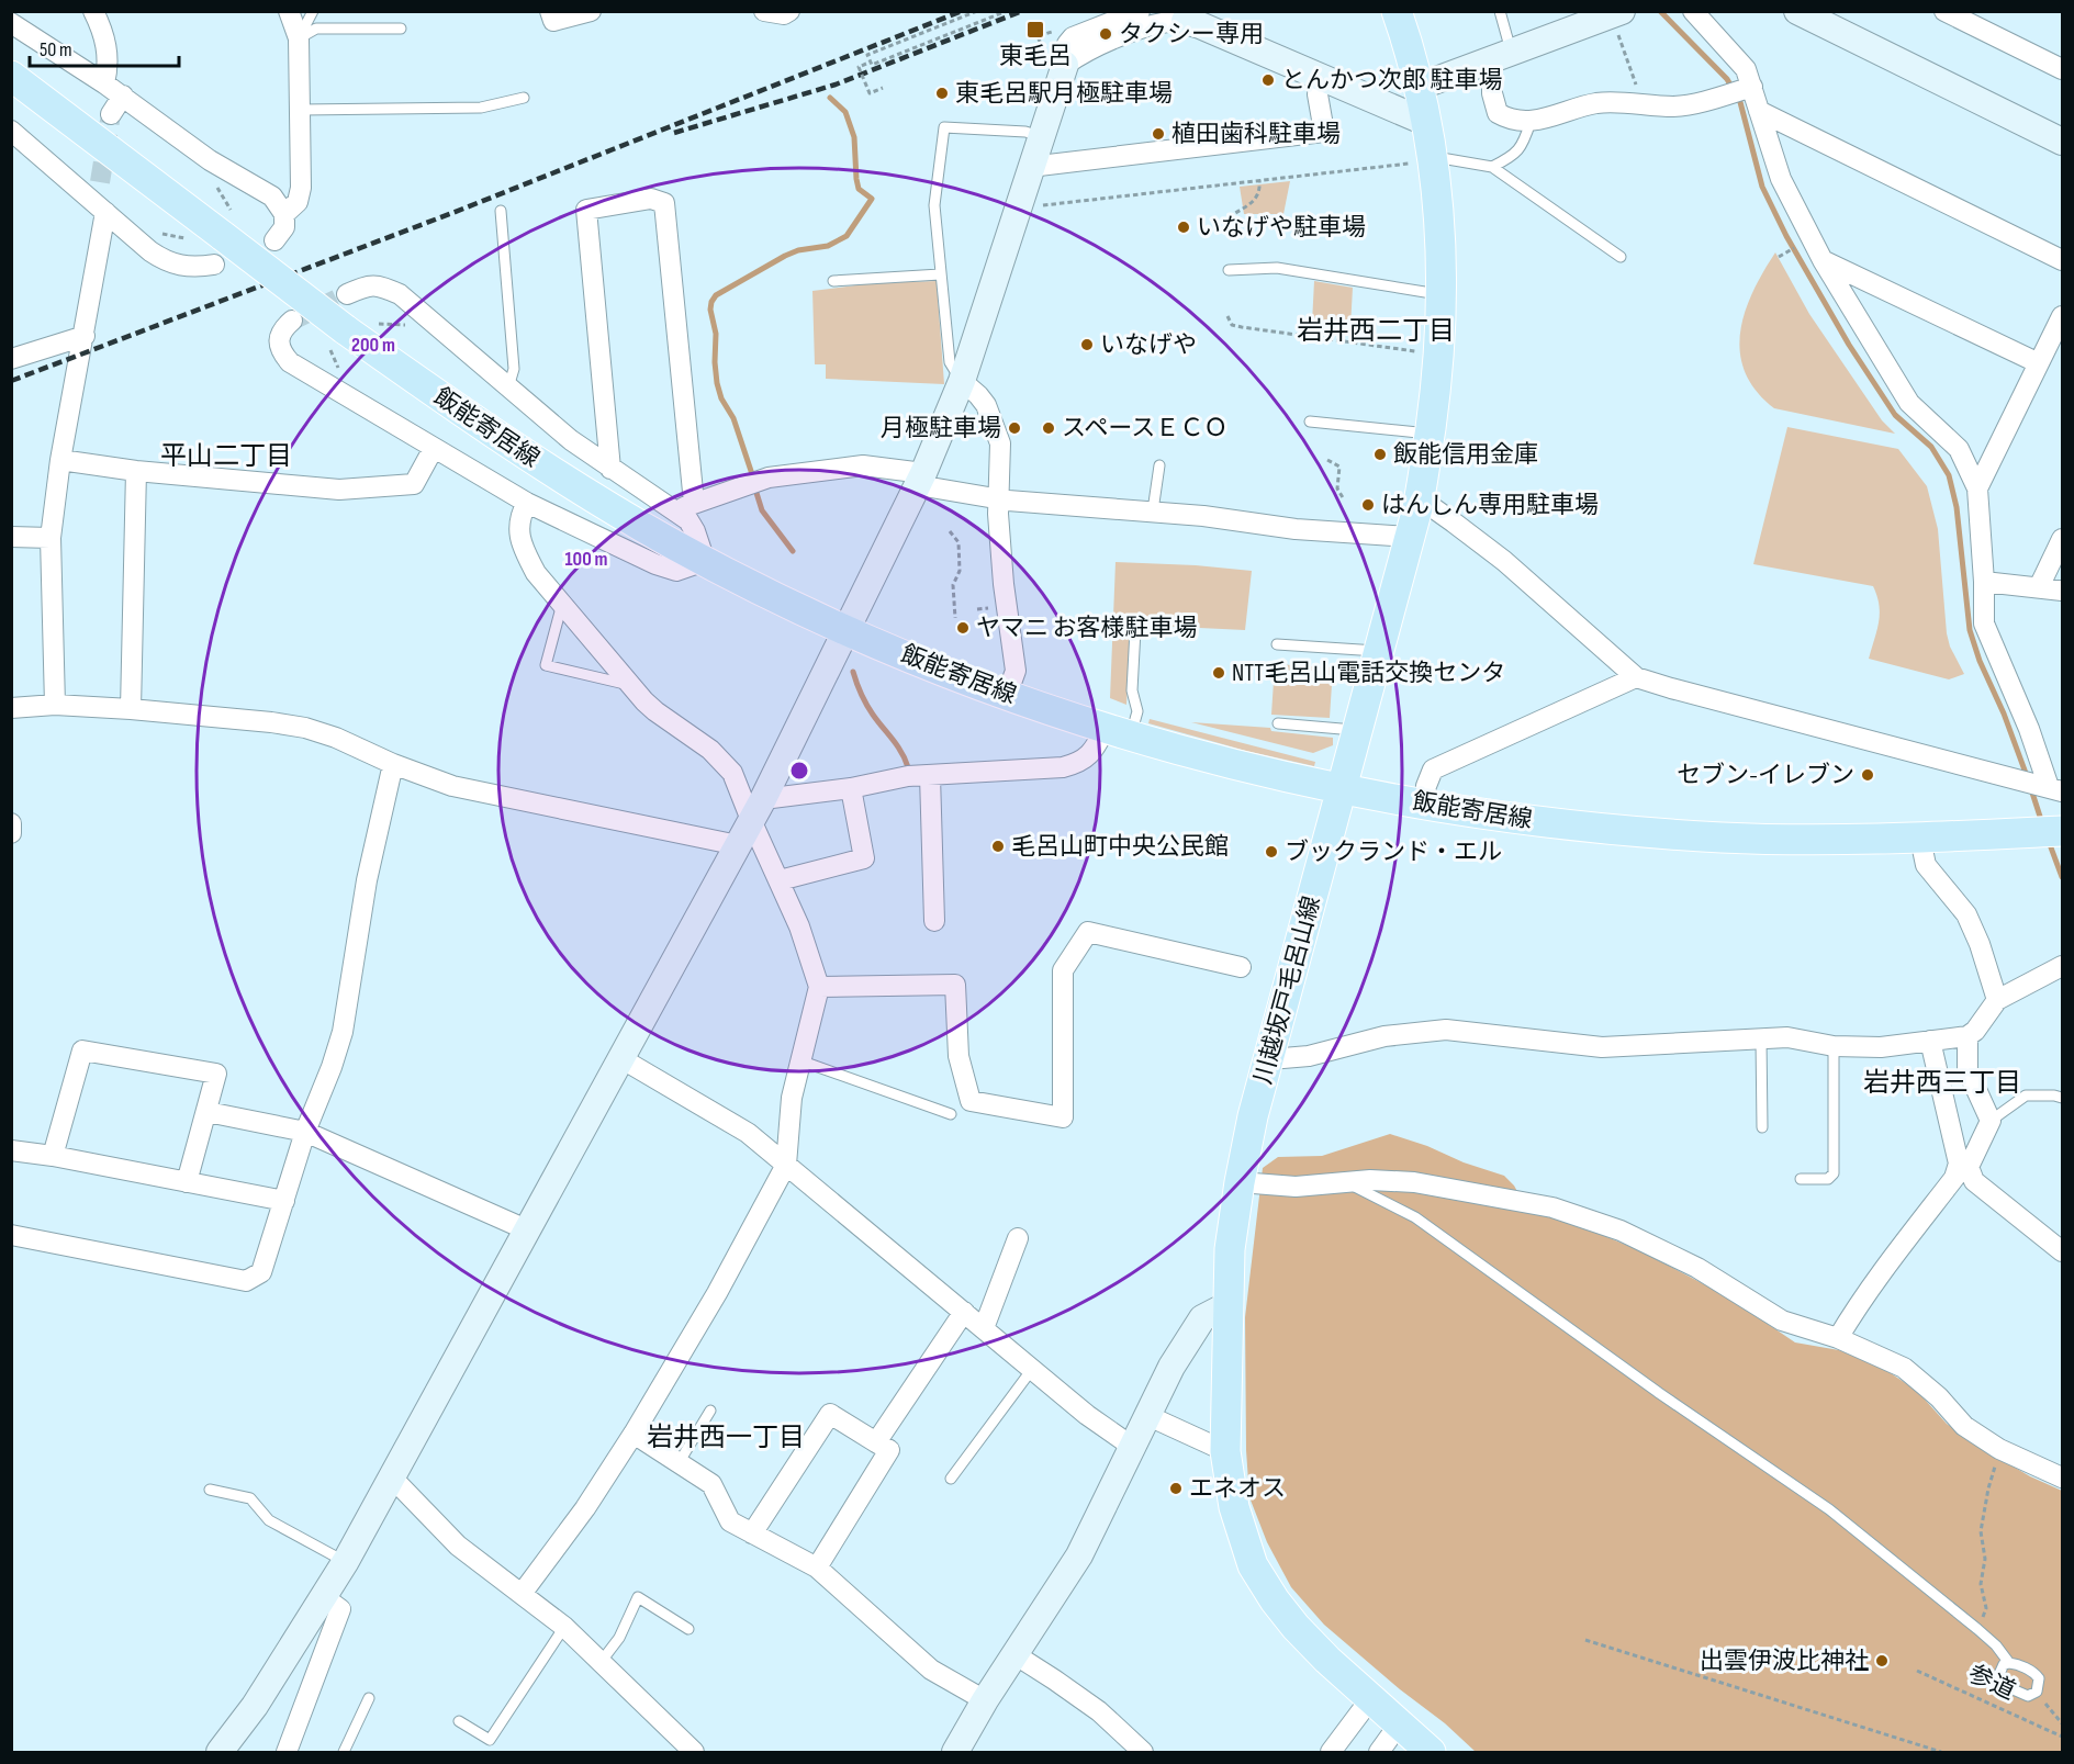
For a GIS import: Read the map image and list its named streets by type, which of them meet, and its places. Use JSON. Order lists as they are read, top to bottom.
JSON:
{
  "streets": {
    "main road": ["飯能寄居線", "川越坂戸毛呂山線"],
    "path": ["参道"]
  },
  "crossings": [
    ["飯能寄居線", "川越坂戸毛呂山線"]
  ],
  "districts": [
    "岩井西二丁目",
    "平山二丁目",
    "岩井西三丁目",
    "岩井西一丁目"
  ],
  "places": {
    "transit": ["東毛呂"],
    "other": [
      "タクシー専用",
      "とんかつ次郎 駐車場",
      "東毛呂駅月極駐車場",
      "植田歯科駐車場",
      "いなげや駐車場",
      "いなげや",
      "月極駐車場",
      "スペースＥＣＯ",
      "飯能信用金庫",
      "はんしん専用駐車場",
      "ヤマニ お客様駐車場",
      "NTT毛呂山電話交換センタ",
      "セブン-イレブン",
      "毛呂山町中央公民館",
      "ブックランド・エル",
      "エネオス",
      "出雲伊波比神社"
    ]
  },
  "scale_bar": "50 m",
  "rings": ["200 m", "100 m"]
}
